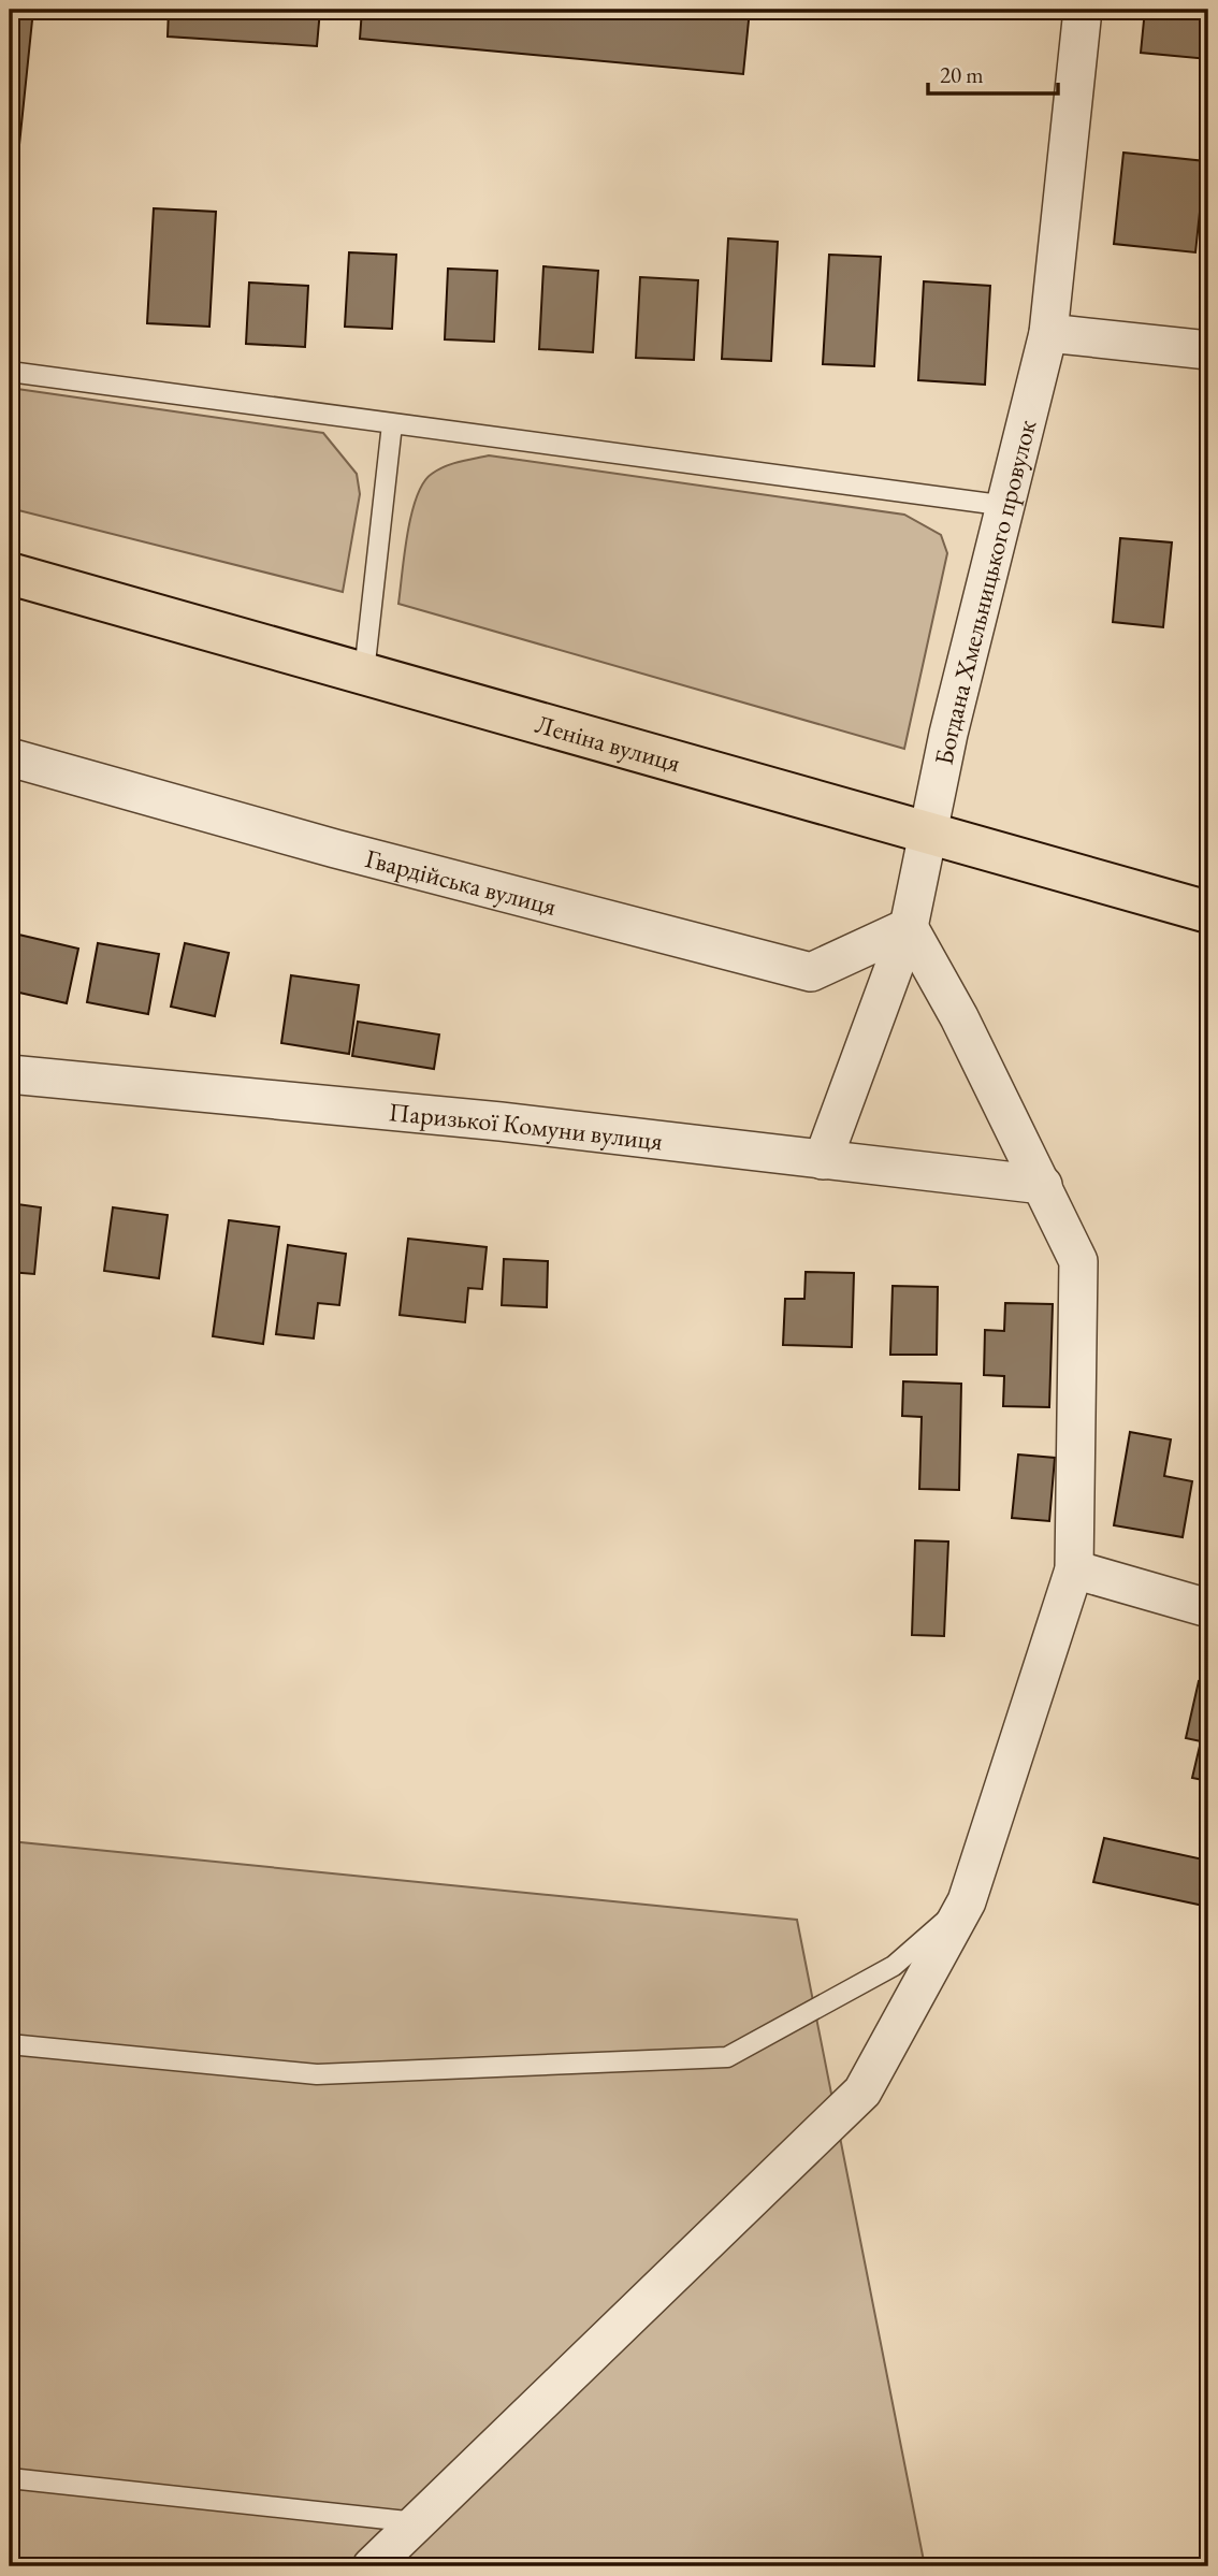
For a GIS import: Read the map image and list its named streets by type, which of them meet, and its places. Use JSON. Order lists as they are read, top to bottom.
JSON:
{
  "streets": {
    "main road": ["Леніна вулиця"],
    "street": ["Богдана Хмельницького провулок", "Гвардійська вулиця", "Паризької Комуни вулиця"]
  },
  "crossings": [
    ["Богдана Хмельницького провулок", "Леніна вулиця"],
    ["Богдана Хмельницького провулок", "Гвардійська вулиця"],
    ["Богдана Хмельницького провулок", "Паризької Комуни вулиця"]
  ],
  "scale_bar": "20 m"
}
